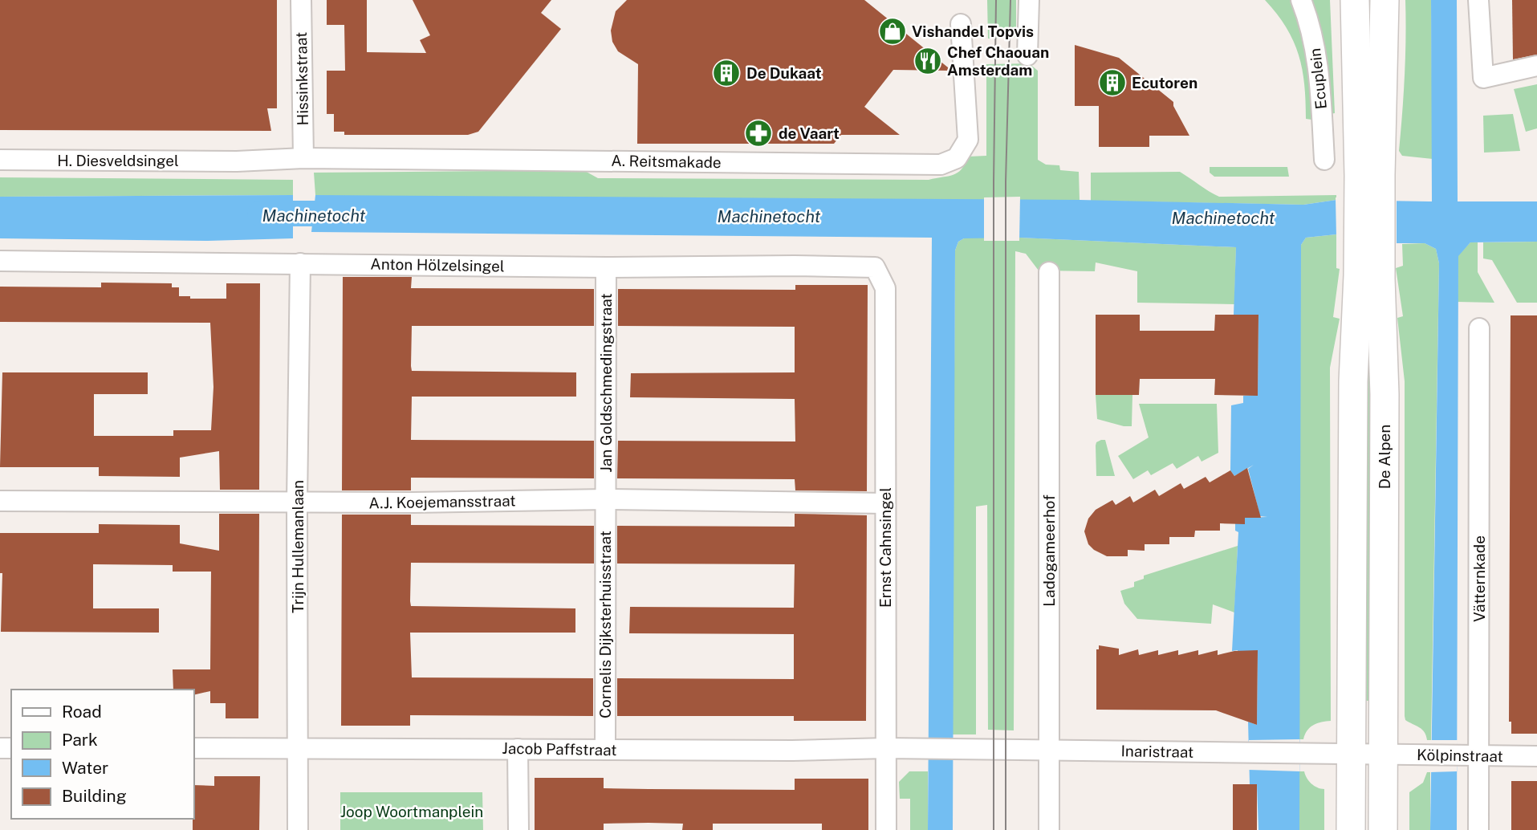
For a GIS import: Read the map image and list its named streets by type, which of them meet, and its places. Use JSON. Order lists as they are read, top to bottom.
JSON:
{
  "streets": {
    "main road": ["De Alpen"],
    "street": [
      "Hissinkstraat",
      "Ecuplein",
      "H. Diesveldsingel",
      "A. Reitsmakade",
      "Anton Hölzelsingel",
      "Jan Goldschmedingstraat",
      "A.J. Koejemansstraat",
      "Trijn Hullemanlaan",
      "Ernst Cahnsingel",
      "Ladogameerhof",
      "Vätternkade",
      "Cornelis Dijksterhuisstraat",
      "Jacob Paffstraat",
      "Inaristraat",
      "Kölpinstraat"
    ]
  },
  "crossings": [
    ["Hissinkstraat", "A. Reitsmakade"],
    ["H. Diesveldsingel", "A. Reitsmakade"],
    ["Anton Hölzelsingel", "Jan Goldschmedingstraat"],
    ["Anton Hölzelsingel", "Trijn Hullemanlaan"],
    ["Anton Hölzelsingel", "Ernst Cahnsingel"],
    ["Jan Goldschmedingstraat", "A.J. Koejemansstraat"],
    ["Jan Goldschmedingstraat", "Cornelis Dijksterhuisstraat"],
    ["De Alpen", "Inaristraat"],
    ["De Alpen", "Kölpinstraat"],
    ["A.J. Koejemansstraat", "Trijn Hullemanlaan"],
    ["A.J. Koejemansstraat", "Ernst Cahnsingel"],
    ["A.J. Koejemansstraat", "Cornelis Dijksterhuisstraat"],
    ["Trijn Hullemanlaan", "Jacob Paffstraat"],
    ["Ernst Cahnsingel", "Jacob Paffstraat"],
    ["Ladogameerhof", "Inaristraat"],
    ["Vätternkade", "Kölpinstraat"],
    ["Cornelis Dijksterhuisstraat", "Jacob Paffstraat"],
    ["Jacob Paffstraat", "Inaristraat"]
  ],
  "water": ["Machinetocht"],
  "parks": ["Joop Woortmanplein"],
  "places": {
    "shop": ["Vishandel Topvis"],
    "restaurant": ["Chef Chaouan Amsterdam"],
    "building": ["De Dukaat", "Ecutoren"],
    "pharmacy": ["de Vaart"]
  },
  "legend": [
    "Road",
    "Park",
    "Water",
    "Building"
  ]
}
